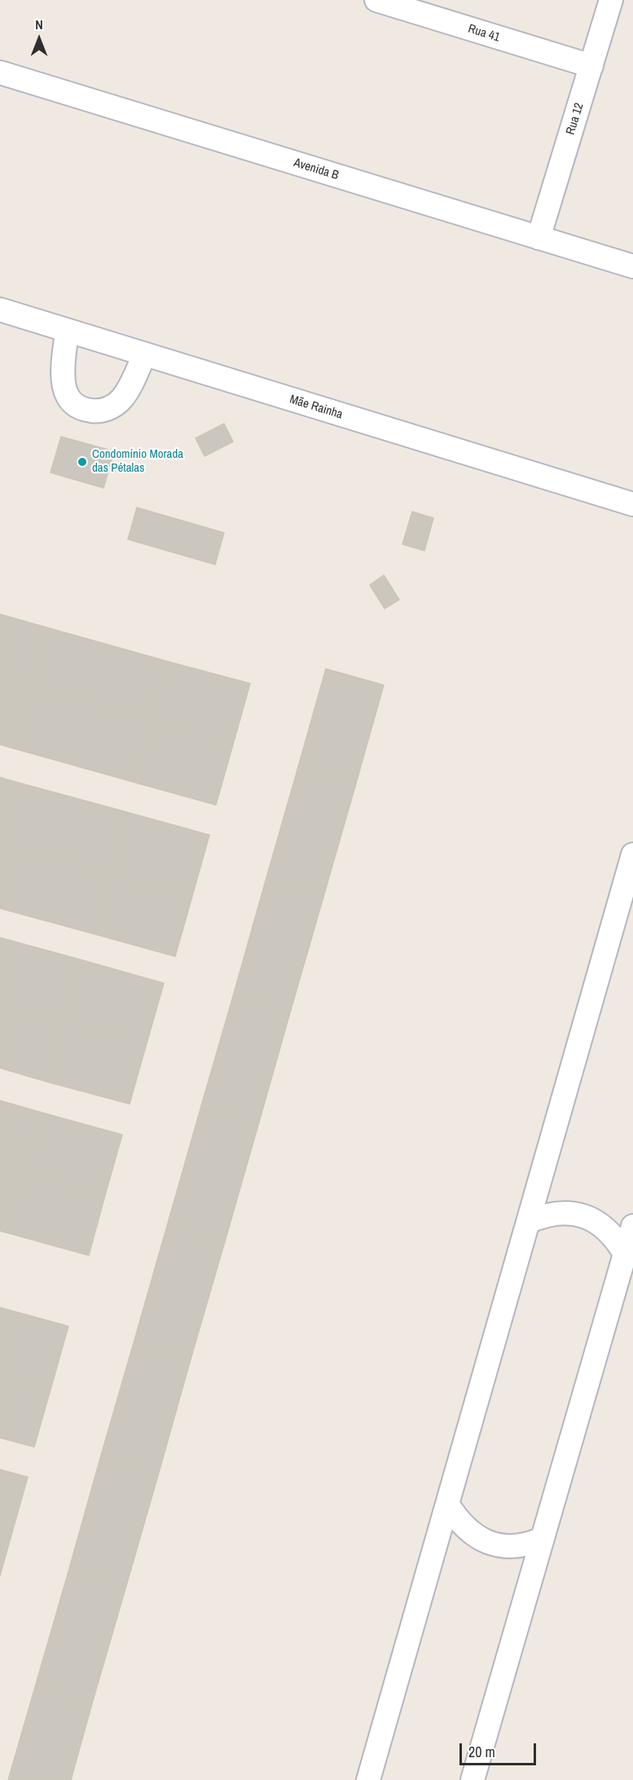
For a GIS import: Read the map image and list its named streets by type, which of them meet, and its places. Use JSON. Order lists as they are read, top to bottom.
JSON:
{
  "streets": {
    "street": [
      "Rua 41",
      "Rua 12",
      "Avenida B",
      "Mãe Rainha"
    ]
  },
  "crossings": [
    ["Rua 41", "Rua 12"],
    ["Rua 12", "Avenida B"]
  ],
  "places": ["Condomínio Morada das Pétalas"],
  "scale_bar": "20 m",
  "north": "top"
}
